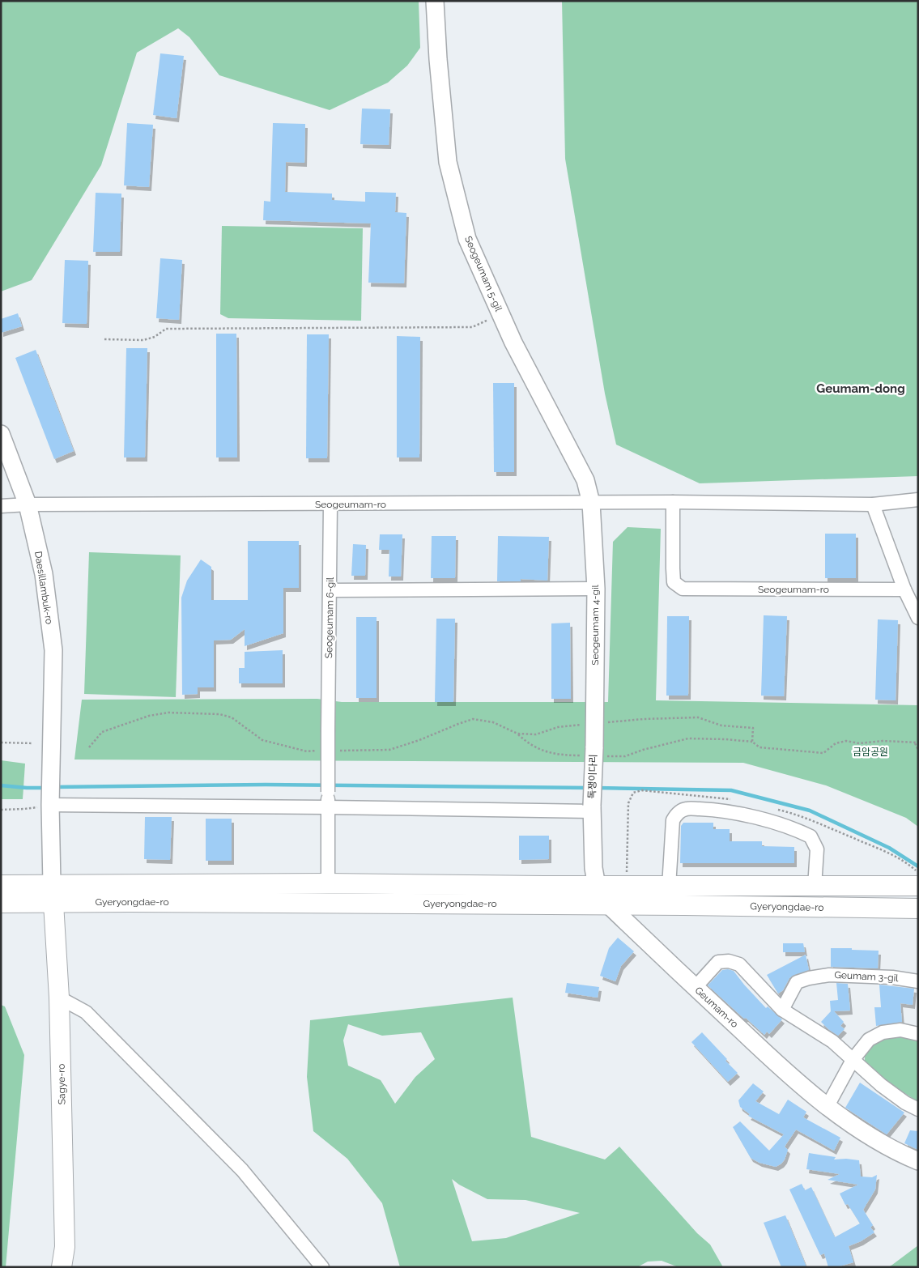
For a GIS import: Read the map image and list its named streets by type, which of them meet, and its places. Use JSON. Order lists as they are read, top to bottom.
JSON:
{
  "streets": {
    "main road": ["Gyeryongdae-ro", "Sagye-ro"],
    "street": [
      "Seogeumam 5-gil",
      "Seogeumam-ro",
      "Daesillambuk-ro",
      "Seogeumam 6-gil",
      "Seogeumam 4-gil",
      "독쟁이다리",
      "Geumam 3-gil",
      "Geumam-ro"
    ]
  },
  "crossings": [
    ["Seogeumam 5-gil", "Seogeumam-ro"],
    ["Seogeumam 5-gil", "Seogeumam 4-gil"],
    ["Seogeumam-ro", "Daesillambuk-ro"],
    ["Seogeumam-ro", "Seogeumam 6-gil"],
    ["Seogeumam-ro", "Seogeumam 4-gil"],
    ["Seogeumam 4-gil", "독쟁이다리"],
    ["Gyeryongdae-ro", "Geumam-ro"],
    ["Gyeryongdae-ro", "Sagye-ro"]
  ],
  "districts": ["Geumam-dong"],
  "parks": ["금암공원"]
}
